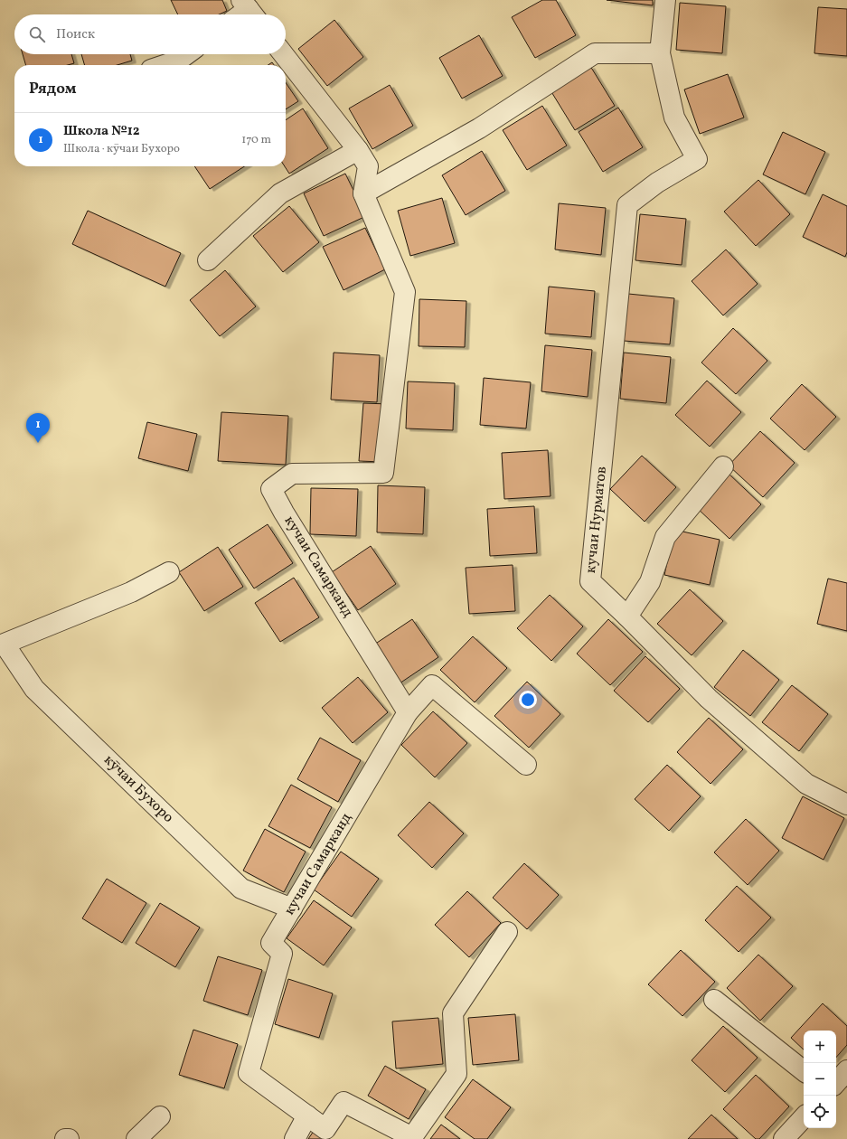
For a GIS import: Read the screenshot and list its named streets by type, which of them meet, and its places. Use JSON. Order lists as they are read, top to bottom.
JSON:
{
  "streets": {
    "street": ["кучаи Нурматов", "кучаи Самарканд", "кӯчаи Бухоро"]
  },
  "crossings": [
    ["кучаи Самарканд", "кӯчаи Бухоро"]
  ],
  "page": {
    "search": "Поиск",
    "heading": "Рядом",
    "list": [
      {
        "mark": "1",
        "name": "Школа №12",
        "note": "Школа · кӯчаи Бухоро",
        "value": "170 m"
      }
    ],
    "pins": "1",
    "map_buttons": ["+", "−"]
  }
}
